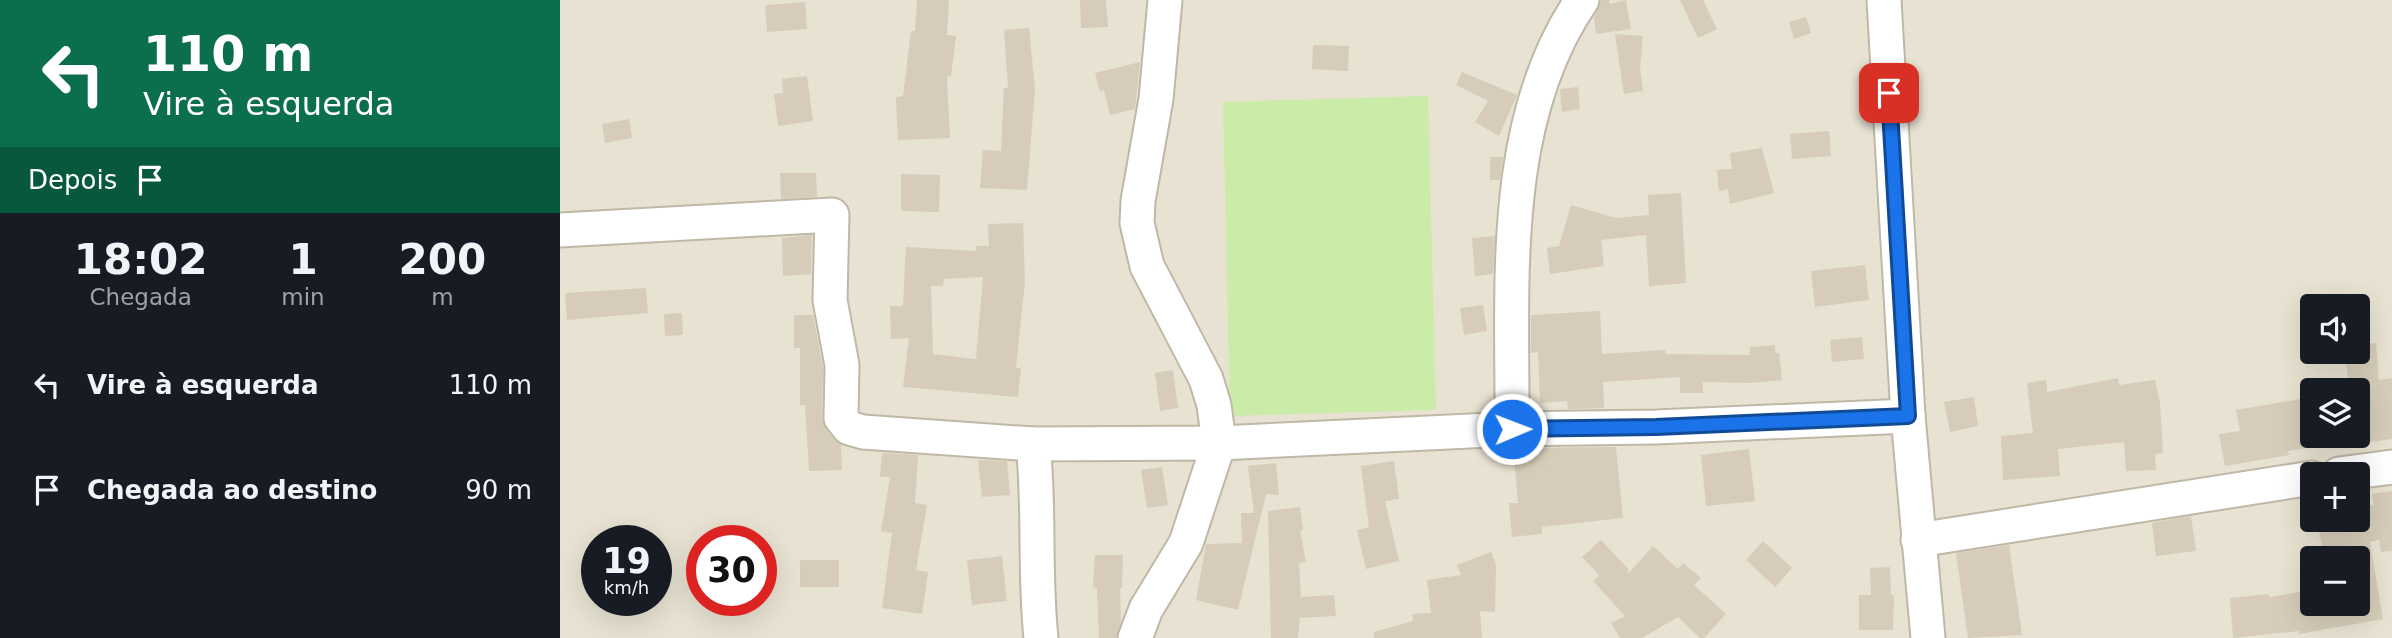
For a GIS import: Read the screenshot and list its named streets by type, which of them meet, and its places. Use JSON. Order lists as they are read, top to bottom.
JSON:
{
  "page": {
    "turn": ["110 m", "Vire à esquerda"],
    "then": "Depois",
    "eta": [
      "18:02",
      "Chegada",
      "1",
      "min",
      "200",
      "m"
    ],
    "map_buttons": ["+", "−"],
    "list": [
      {
        "name": "Vire à esquerda",
        "value": "110 m"
      },
      {
        "name": "Chegada ao destino",
        "value": "90 m"
      }
    ],
    "speed": "19 km/h",
    "limit": "30"
  }
}
